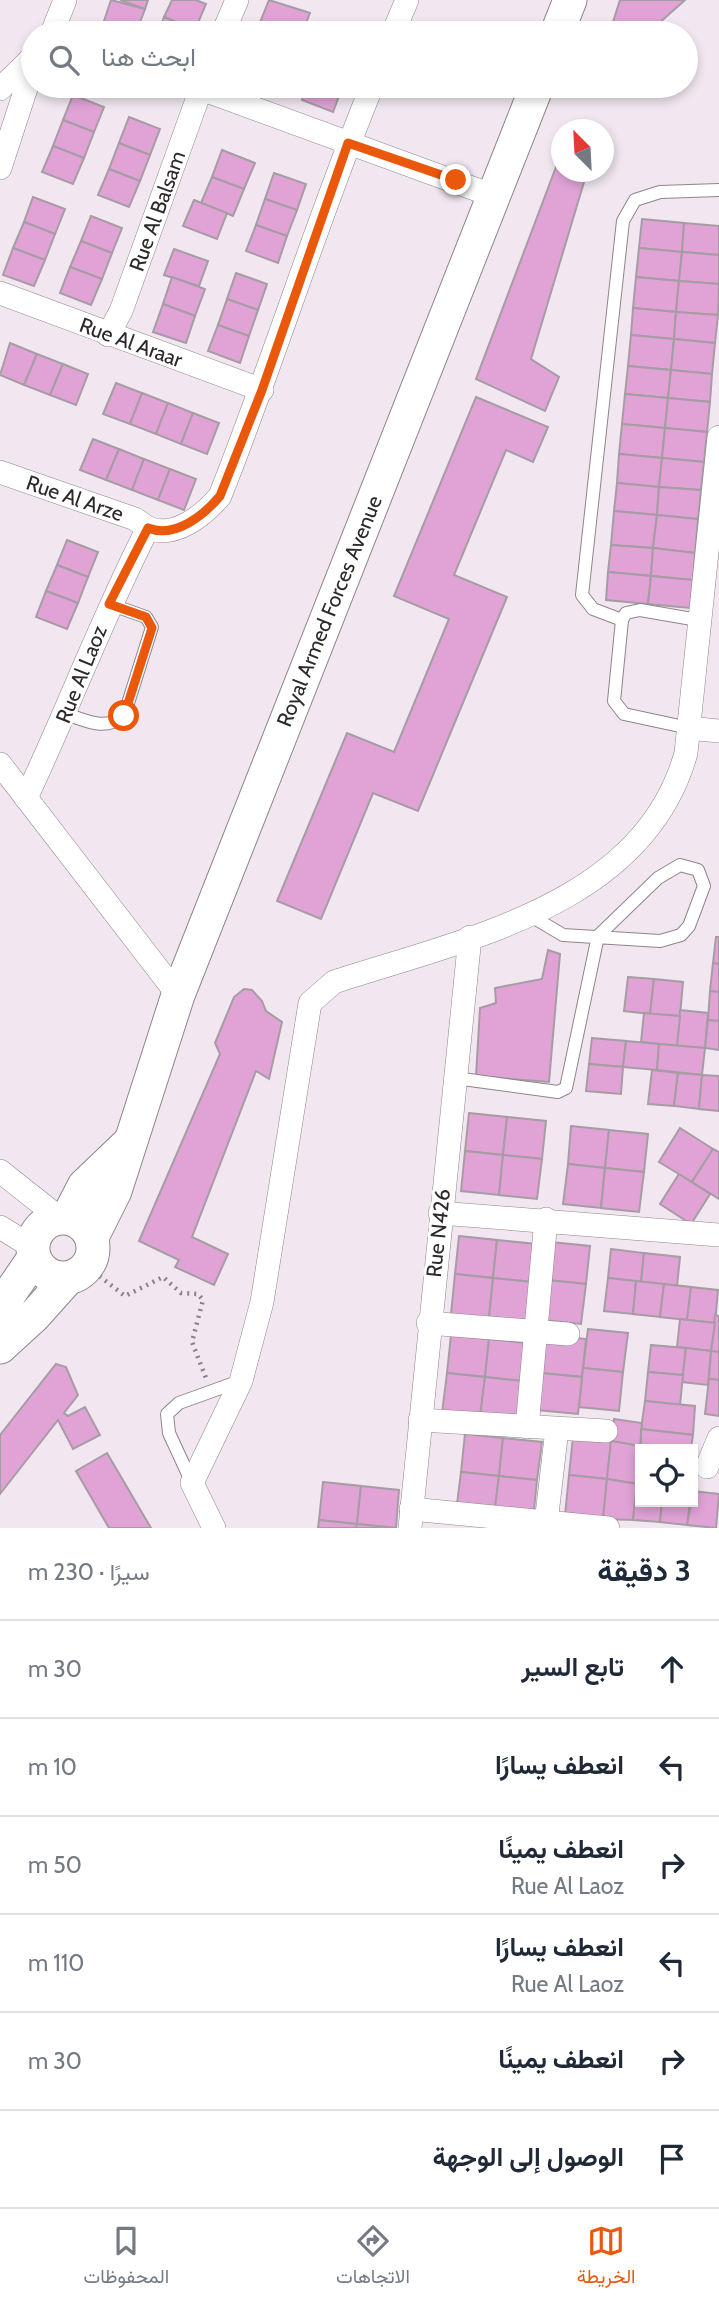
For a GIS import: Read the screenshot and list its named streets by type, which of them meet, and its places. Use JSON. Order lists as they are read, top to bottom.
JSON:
{
  "streets": {
    "main road": ["Royal Armed Forces Avenue"],
    "street": [
      "Rue Al Balsam",
      "Rue Al Araar",
      "Rue Al Arze",
      "Rue Al Laoz",
      "Rue N426"
    ]
  },
  "crossings": [
    ["Rue Al Balsam", "Rue Al Araar"],
    ["Rue Al Arze", "Rue Al Laoz"]
  ],
  "north": "top left",
  "page": {
    "search": "ابحث هنا",
    "heading": ["3 دقيقة", "سيرًا · 230 m"],
    "list": [
      ["تابع السير", "30 m"],
      ["انعطف يسارًا", "10 m"],
      ["انعطف يمينًا", "Rue Al Laoz", "50 m"],
      ["انعطف يسارًا", "Rue Al Laoz", "110 m"],
      ["انعطف يمينًا", "30 m"],
      "الوصول إلى الوجهة"
    ],
    "nav": ["الخريطة", "الاتجاهات", "المحفوظات"]
  }
}
